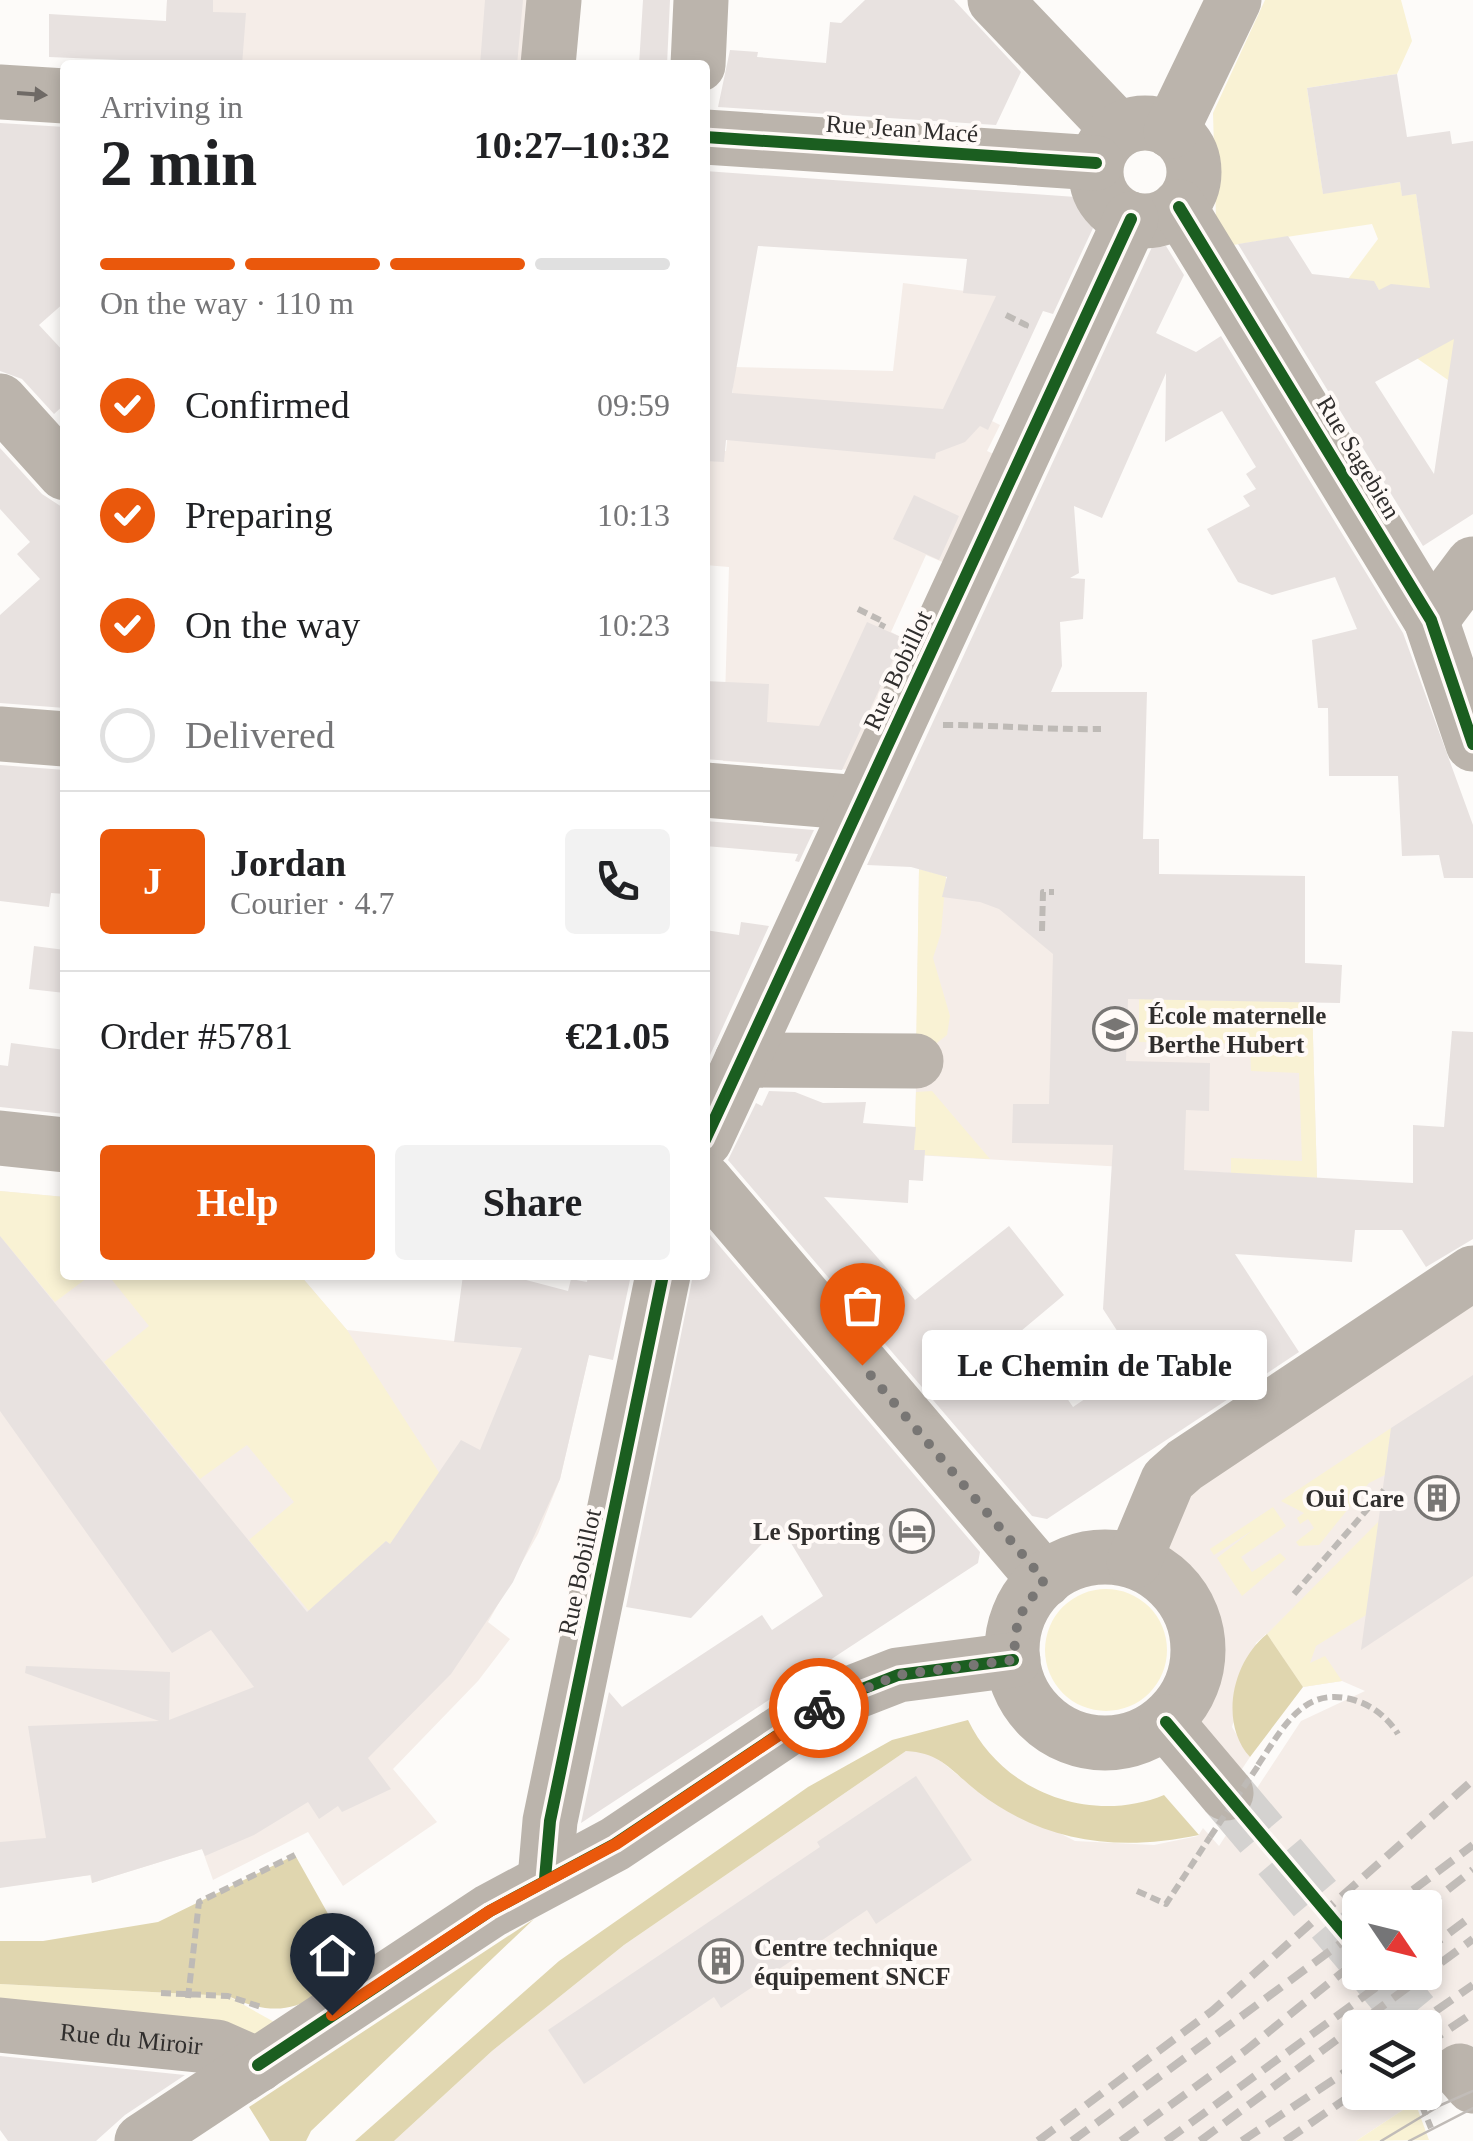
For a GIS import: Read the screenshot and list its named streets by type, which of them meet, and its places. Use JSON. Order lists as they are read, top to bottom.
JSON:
{
  "streets": {
    "street": [
      "Rue Jean Macé",
      "Rue Sagebien",
      "Rue Bobillot",
      "Rue du Miroir"
    ]
  },
  "crossings": [
    ["Rue Jean Macé", "Rue Sagebien"],
    ["Rue Jean Macé", "Rue Bobillot"],
    ["Rue Sagebien", "Rue Bobillot"]
  ],
  "places": {
    "school or university": ["École maternelle Berthe Hubert"],
    "other": ["Le Chemin de Table"],
    "building": ["Oui Care", "Centre technique équipement SNCF"],
    "hotel": ["Le Sporting"]
  },
  "north": "bottom right",
  "page": {
    "heading": ["2 min", "Arriving in", "10:27–10:32"],
    "panel": [
      "Jordan",
      "Courier · 4.7",
      "Order #5781",
      "€21.05"
    ],
    "bar": "On the way · 110 m",
    "list": [
      ["Confirmed", "09:59"],
      ["Preparing", "10:13"],
      ["On the way", "10:23"],
      "Delivered"
    ],
    "round": "J",
    "buttons": ["Help", "Share"],
    "bubble": "Le Chemin de Table"
  }
}
